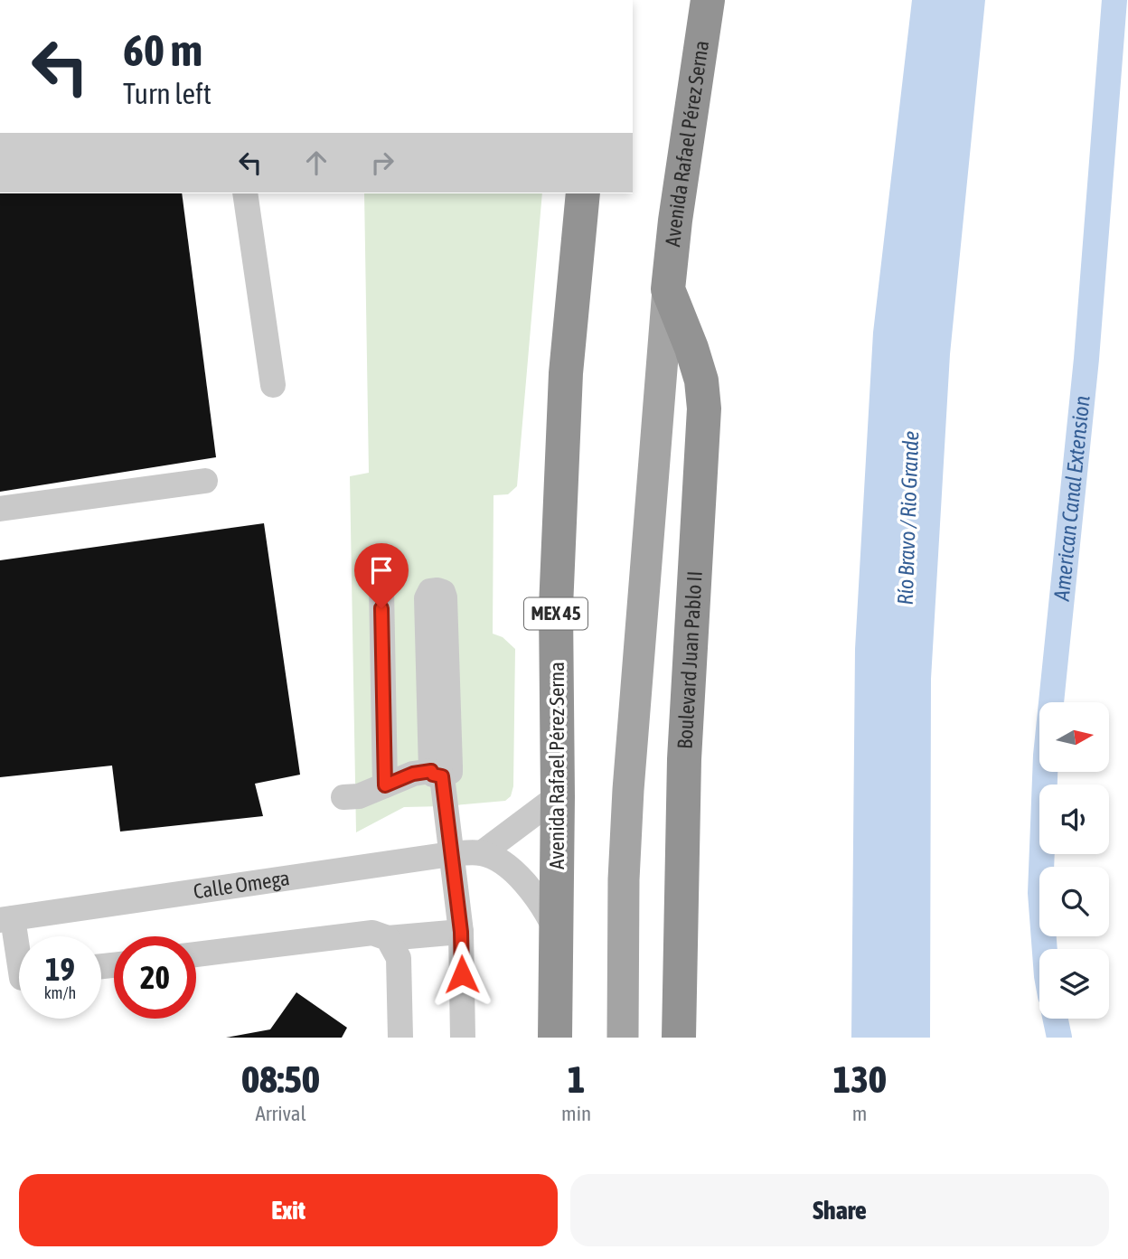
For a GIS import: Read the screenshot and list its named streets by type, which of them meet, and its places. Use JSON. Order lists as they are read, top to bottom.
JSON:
{
  "streets": {
    "highway": ["Avenida Rafael Pérez Serna", "MEX 45", "Boulevard Juan Pablo II"],
    "street": ["Calle Omega"]
  },
  "crossings": [
    ["Avenida Rafael Pérez Serna", "Boulevard Juan Pablo II"]
  ],
  "water": ["American Canal Extension", "Río Bravo / Rio Grande"],
  "north": "right",
  "page": {
    "turn": ["60 m", "Turn left"],
    "speed": "19 km/h",
    "limit": "20",
    "eta": [
      "08:50",
      "Arrival",
      "1",
      "min",
      "130",
      "m"
    ],
    "buttons": ["Exit", "Share"]
  }
}
